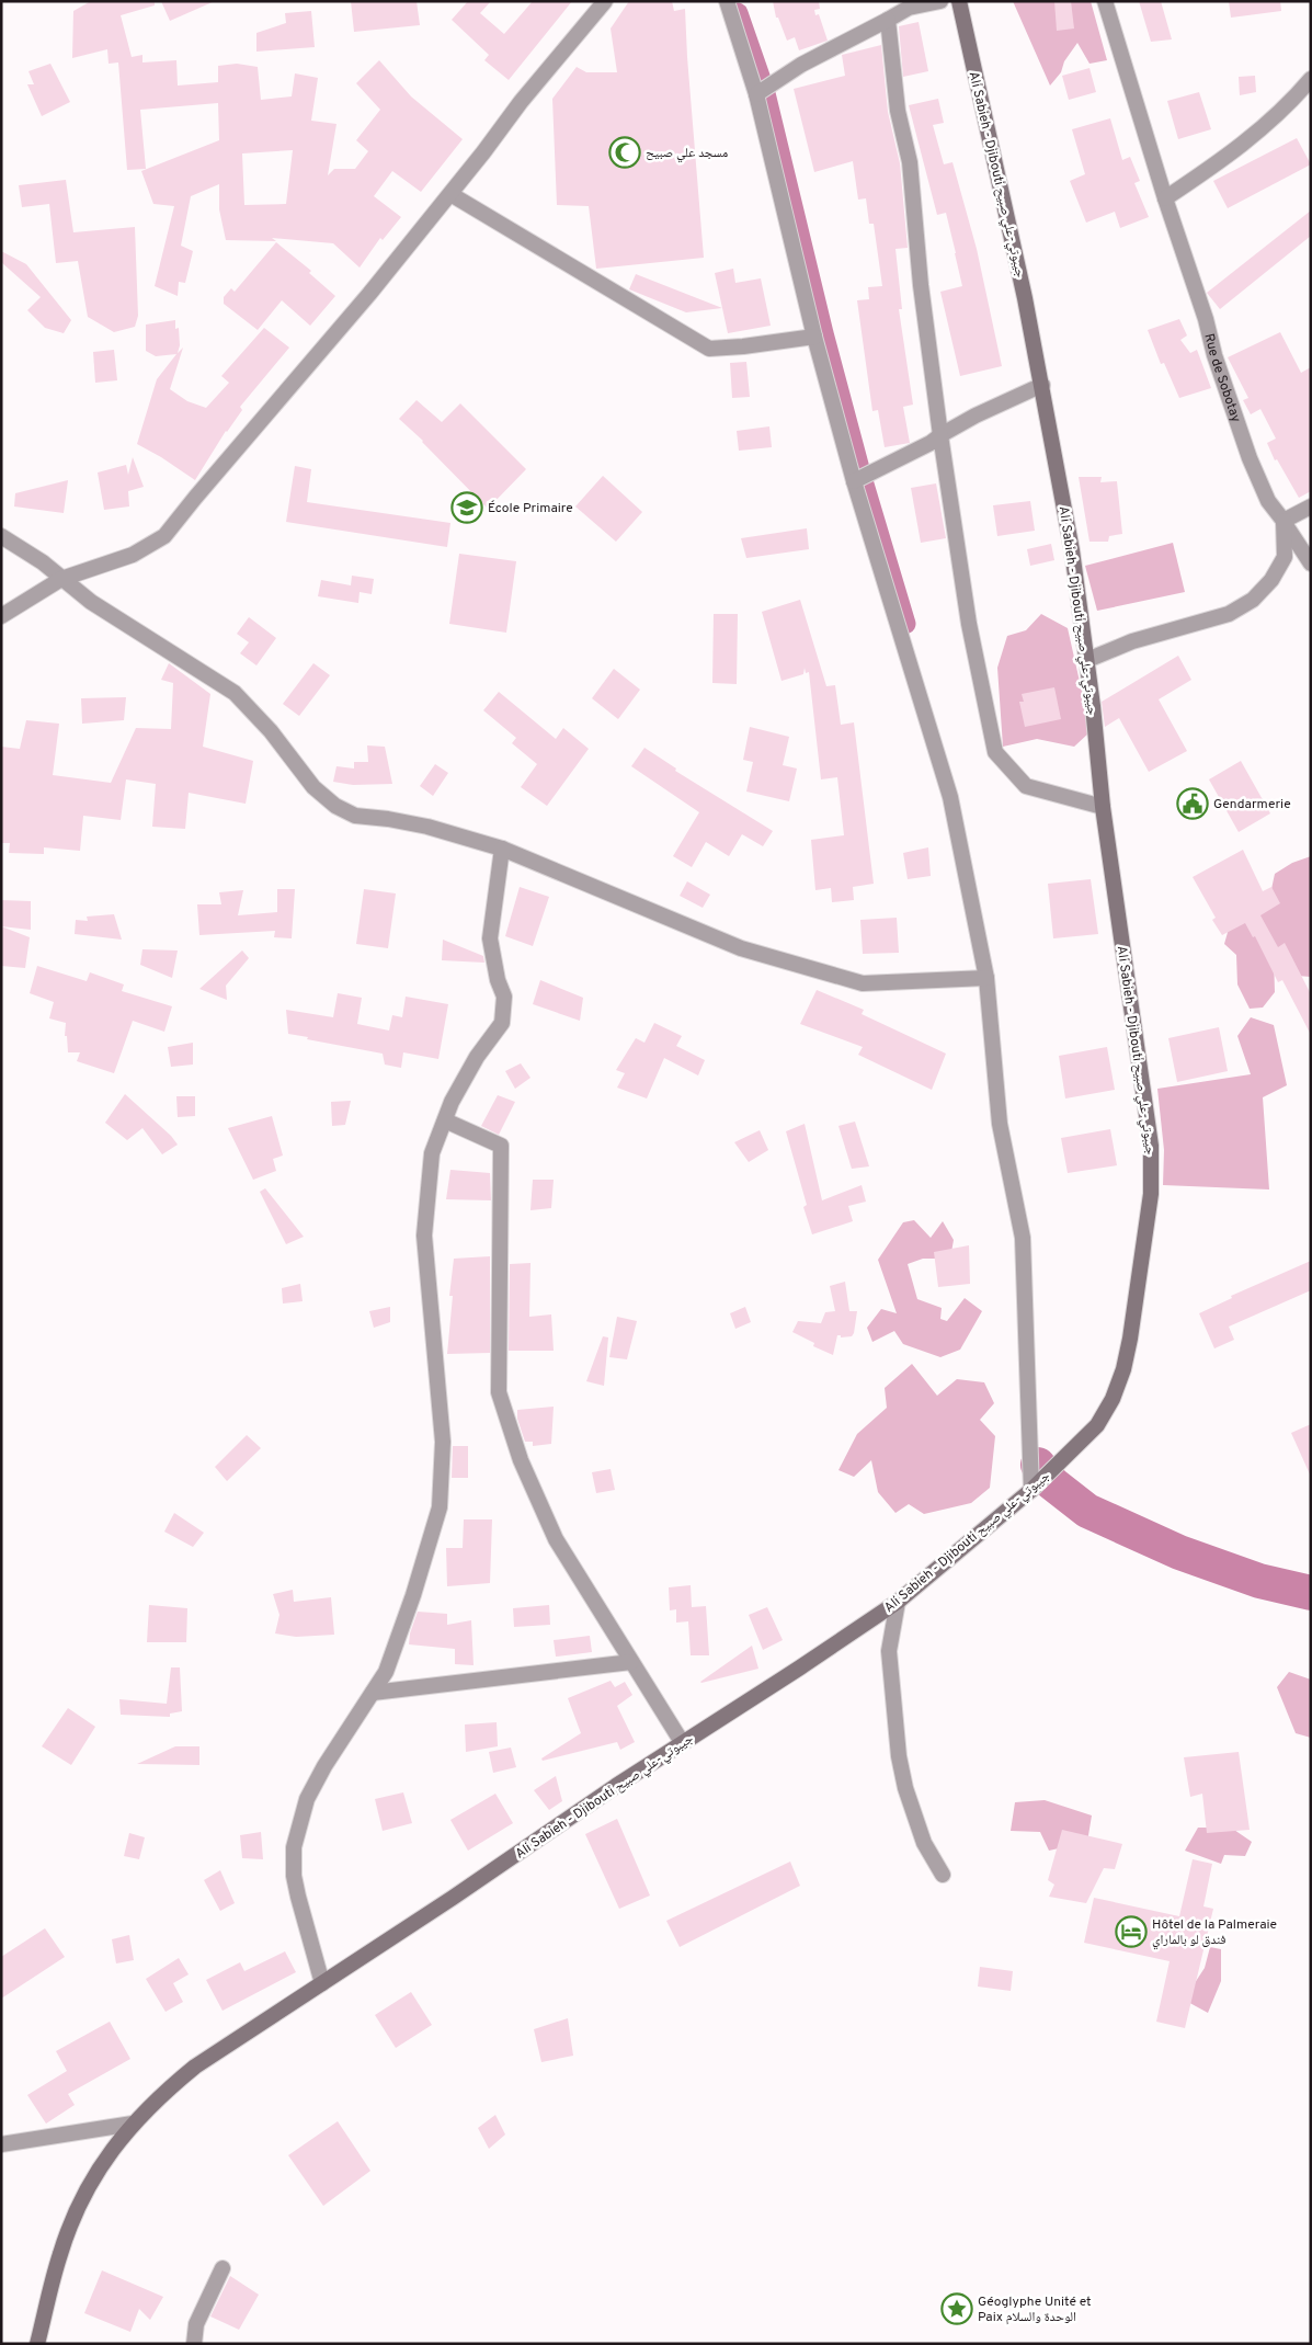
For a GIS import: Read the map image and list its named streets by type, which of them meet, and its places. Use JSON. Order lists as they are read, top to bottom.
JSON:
{
  "streets": {
    "main road": ["Ali Sabieh - Djibouti جيبوتي-علي صبيح"],
    "street": ["Rue de Sobotay"]
  },
  "places": {
    "mosque": ["مسجد علي صبيح"],
    "school or university": ["École Primaire"],
    "public building": ["Gendarmerie"],
    "hotel": ["Hôtel de la Palmeraie فندق لو بالماراي"],
    "place": ["Géoglyphe Unité et Paix الوحدة والسلام"]
  }
}
